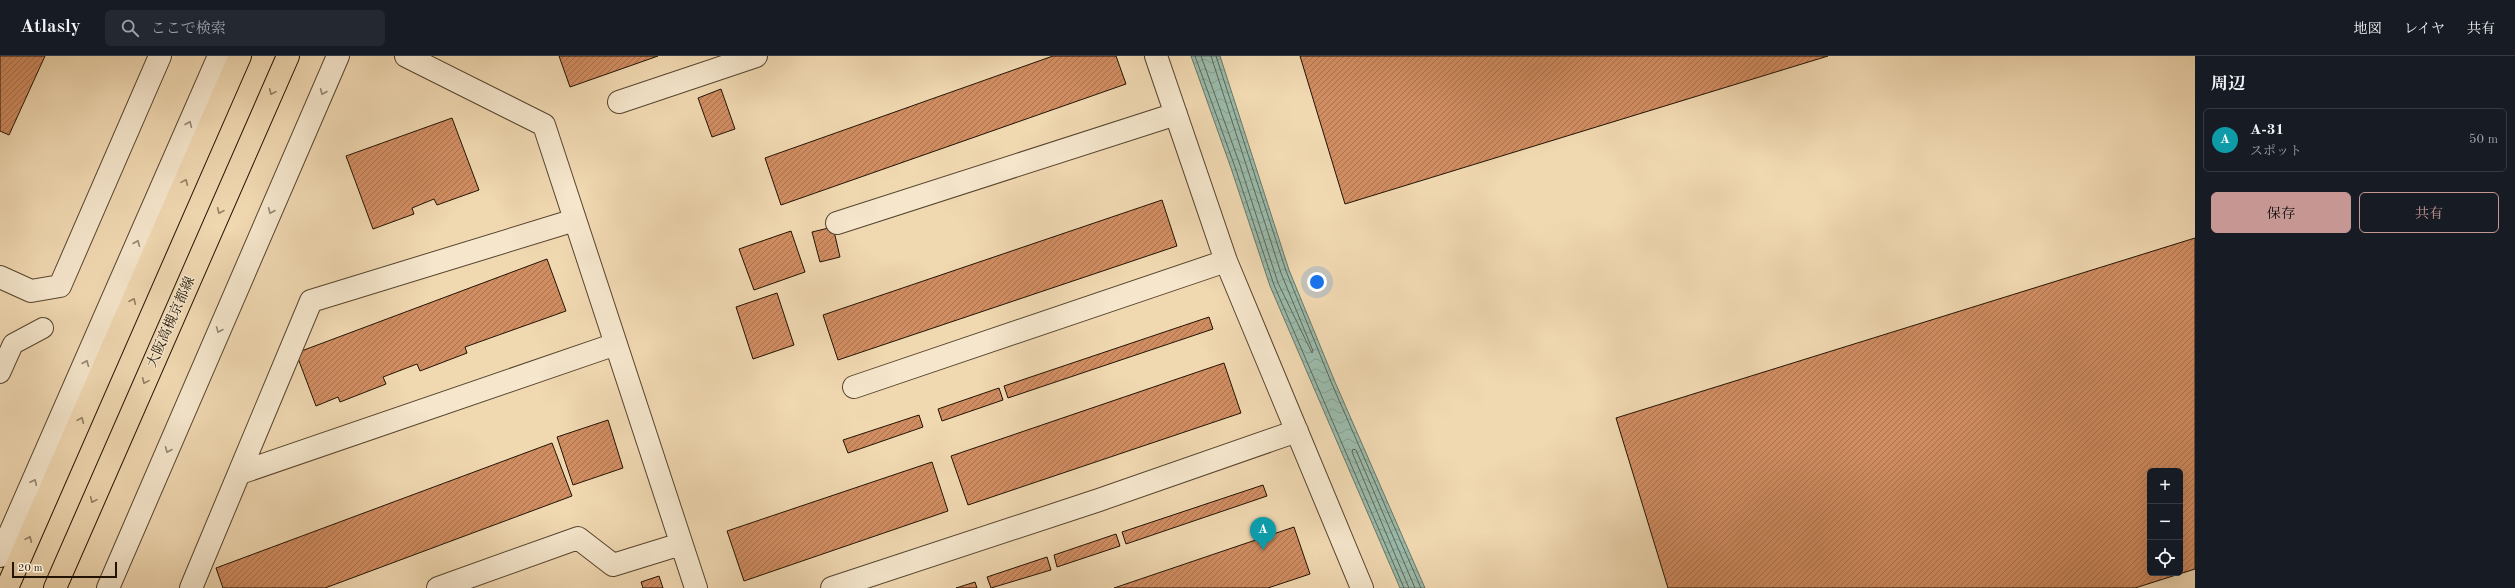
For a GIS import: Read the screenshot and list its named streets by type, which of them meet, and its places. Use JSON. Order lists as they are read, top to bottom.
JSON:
{
  "streets": {
    "main road": ["大阪高槻京都線"]
  },
  "scale_bar": "20 m",
  "page": {
    "header": "Atlasly",
    "search": "ここで検索",
    "nav": ["地図", "レイヤ", "共有"],
    "heading": "周辺",
    "list": [
      {
        "mark": "A",
        "name": "A-31",
        "note": "スポット",
        "value": "50 m"
      }
    ],
    "buttons": ["保存", "共有"],
    "map_buttons": ["+", "−"],
    "pins": "A",
    "scale": "20 m"
  }
}
